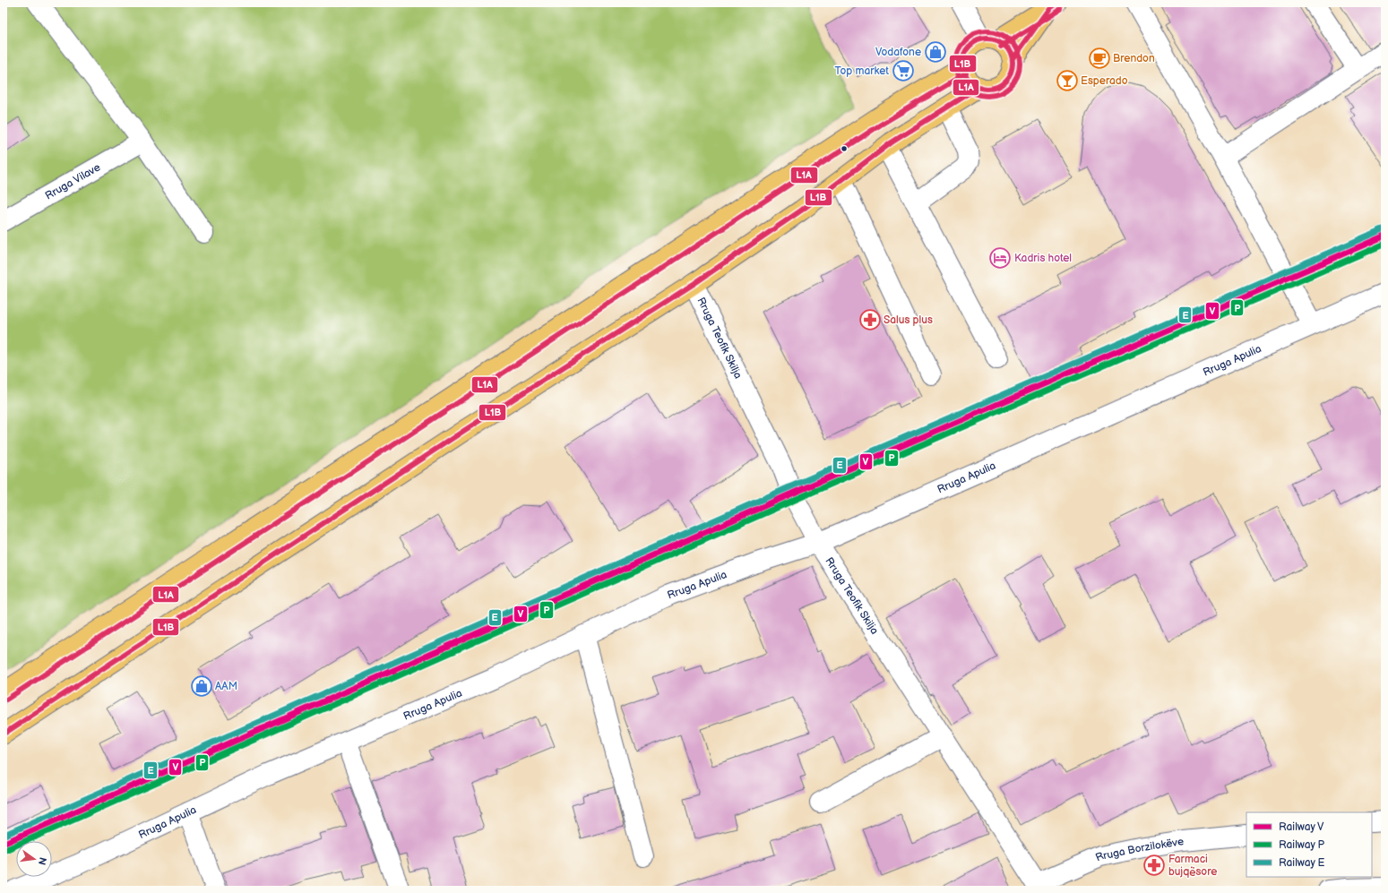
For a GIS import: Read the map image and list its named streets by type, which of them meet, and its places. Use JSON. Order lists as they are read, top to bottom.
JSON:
{
  "streets": {
    "street": [
      "Rruga Vilave",
      "Rruga Teofik Skilja",
      "Rruga Apulia",
      "Rruga Borzilokëve"
    ]
  },
  "crossings": [
    ["Rruga Teofik Skilja", "Rruga Apulia"],
    ["Rruga Teofik Skilja", "Rruga Borzilokëve"]
  ],
  "places": {
    "shop": ["Vodafone", "AAM"],
    "cafe": ["Brendon"],
    "supermarket": ["Top market"],
    "bar": ["Esperado"],
    "hotel": ["Kadris hotel"],
    "pharmacy": ["Salus plus", "Farmaci bujqësore"]
  },
  "lines": [
    "transit line L1B",
    "transit line L1A",
    "rail line E",
    "rail line V",
    "rail line P"
  ],
  "legend": ["Railway V", "Railway P", "Railway E"],
  "north": "right"
}
